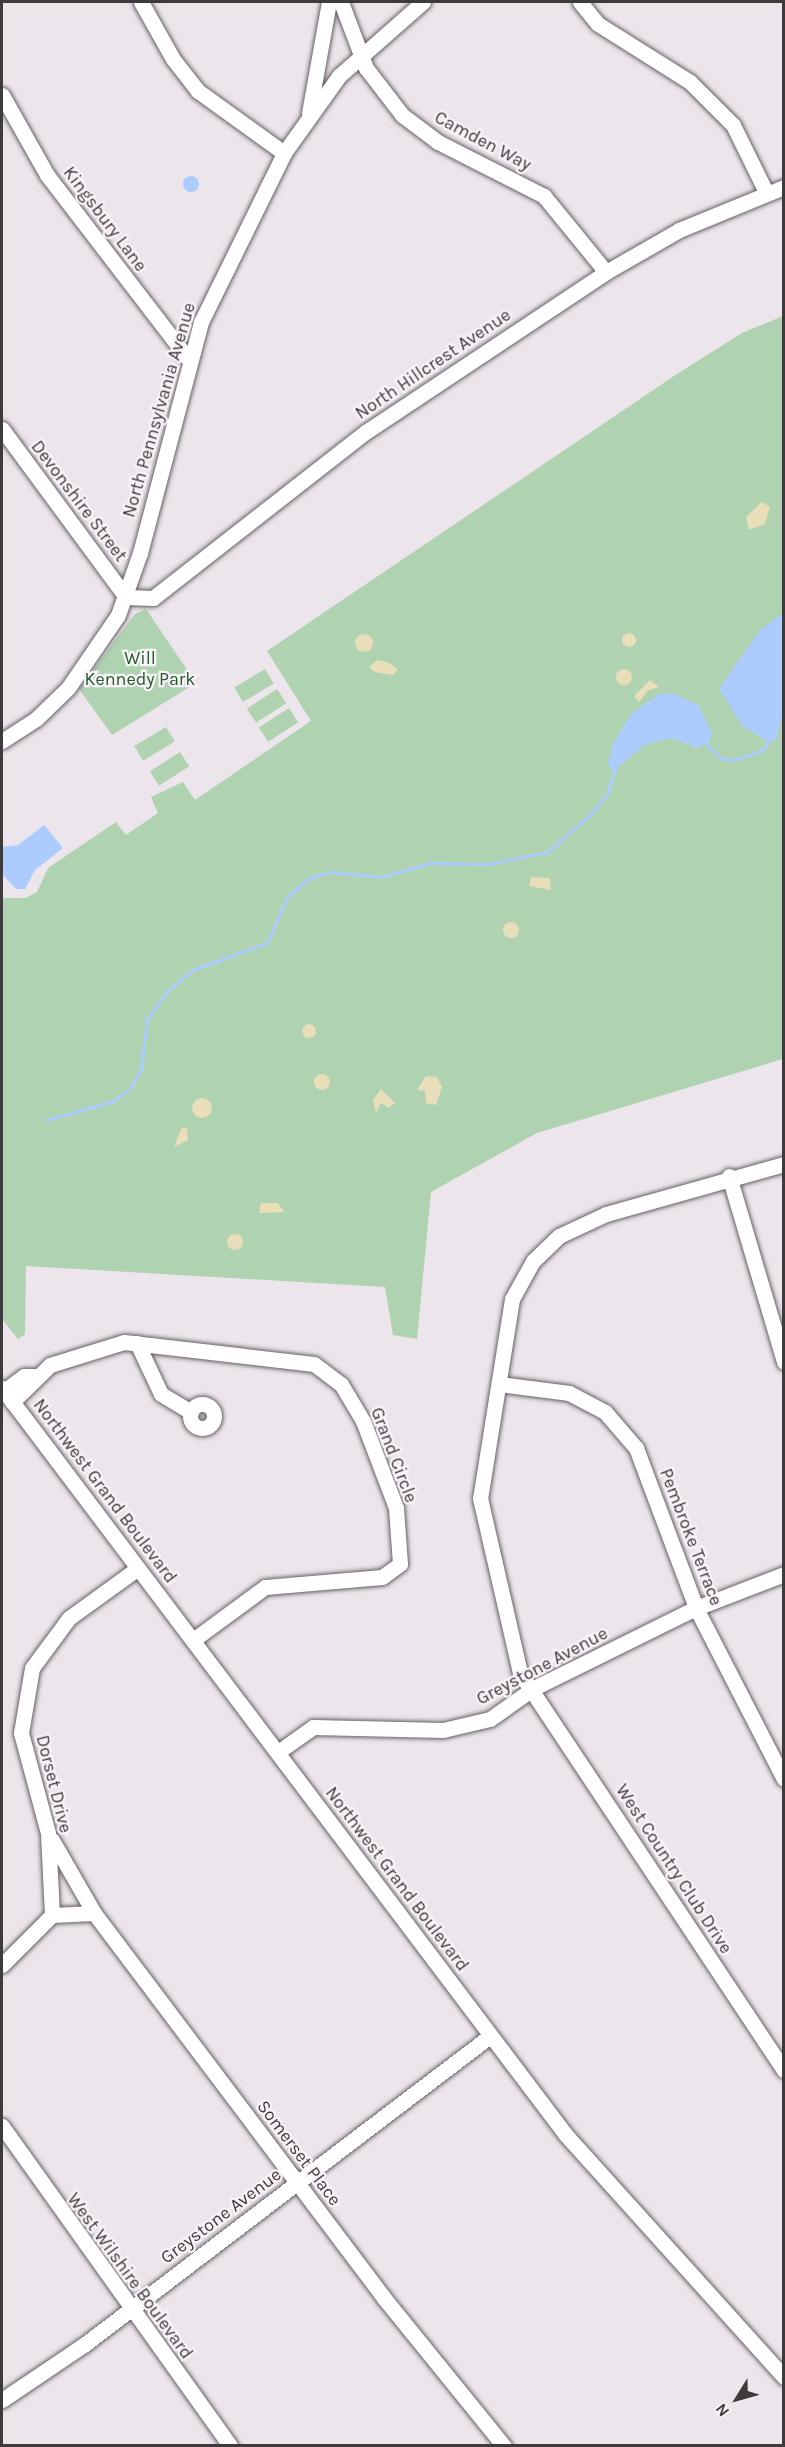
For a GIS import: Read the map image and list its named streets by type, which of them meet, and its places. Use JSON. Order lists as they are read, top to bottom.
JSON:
{
  "streets": {
    "street": [
      "Camden Way",
      "Kingsbury Lane",
      "North Hillcrest Avenue",
      "North Pennsylvania Avenue",
      "Devonshire Street",
      "Grand Circle",
      "Northwest Grand Boulevard",
      "Pembroke Terrace",
      "Greystone Avenue",
      "Dorset Drive",
      "West Country Club Drive",
      "Somerset Place",
      "West Wilshire Boulevard"
    ]
  },
  "crossings": [
    ["Camden Way", "North Hillcrest Avenue"],
    ["Camden Way", "North Pennsylvania Avenue"],
    ["Kingsbury Lane", "North Pennsylvania Avenue"],
    ["North Hillcrest Avenue", "North Pennsylvania Avenue"],
    ["North Hillcrest Avenue", "Devonshire Street"],
    ["North Pennsylvania Avenue", "Devonshire Street"],
    ["Grand Circle", "Northwest Grand Boulevard"],
    ["Northwest Grand Boulevard", "Greystone Avenue"],
    ["Northwest Grand Boulevard", "Dorset Drive"],
    ["Pembroke Terrace", "Greystone Avenue"],
    ["Pembroke Terrace", "West Country Club Drive"],
    ["Greystone Avenue", "West Country Club Drive"],
    ["Greystone Avenue", "Somerset Place"],
    ["Greystone Avenue", "West Wilshire Boulevard"],
    ["Dorset Drive", "Somerset Place"]
  ],
  "parks": ["Will Kennedy Park"],
  "north": "bottom left"
}
